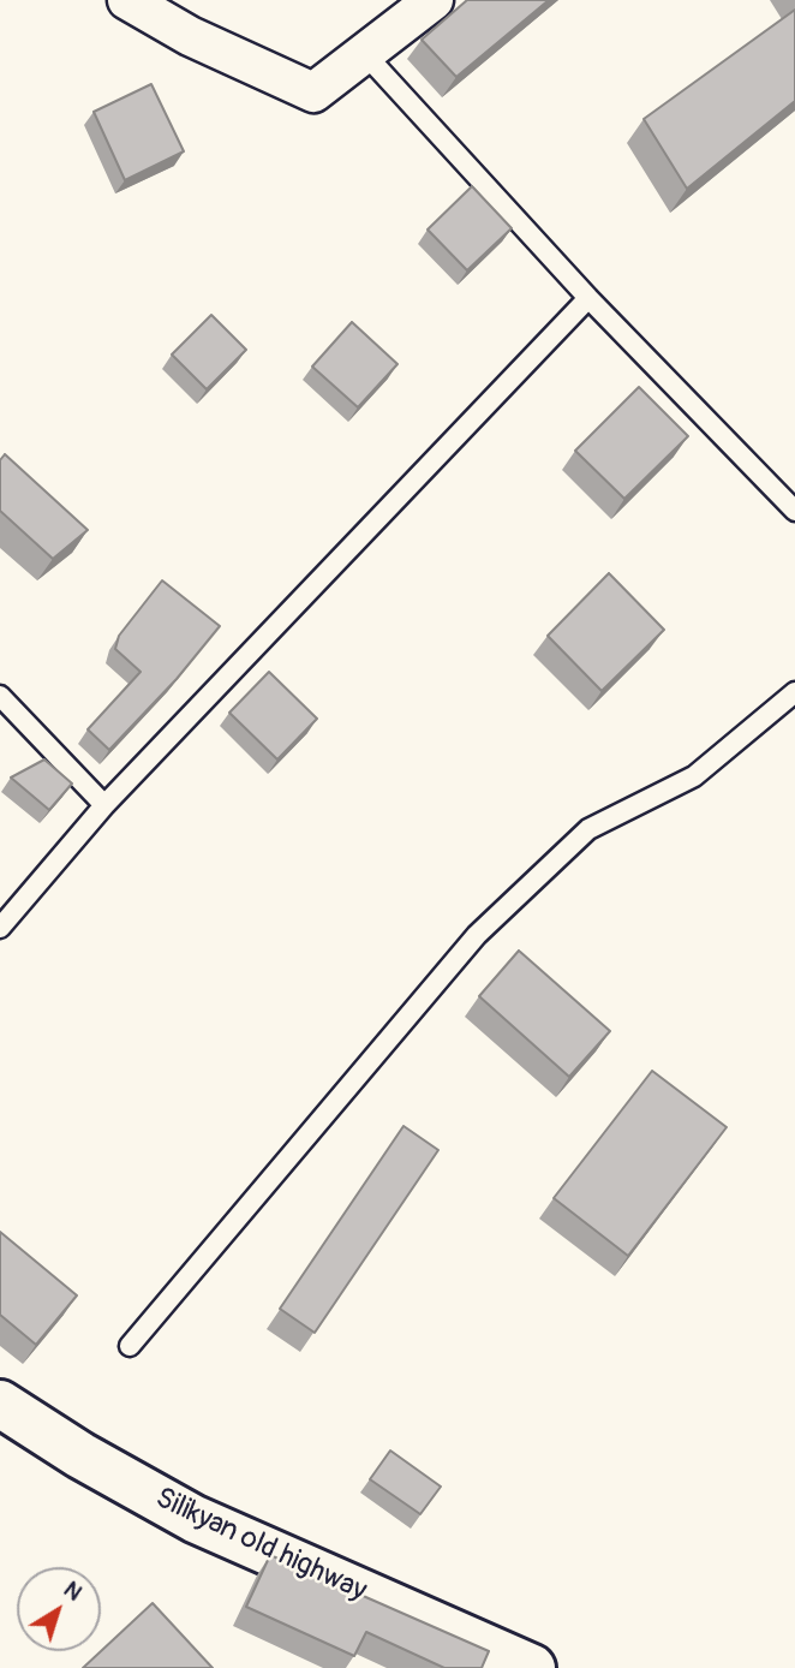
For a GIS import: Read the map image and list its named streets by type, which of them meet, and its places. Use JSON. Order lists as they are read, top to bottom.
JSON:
{
  "streets": {
    "street": ["Silikyan old highway"]
  },
  "north": "top right"
}
